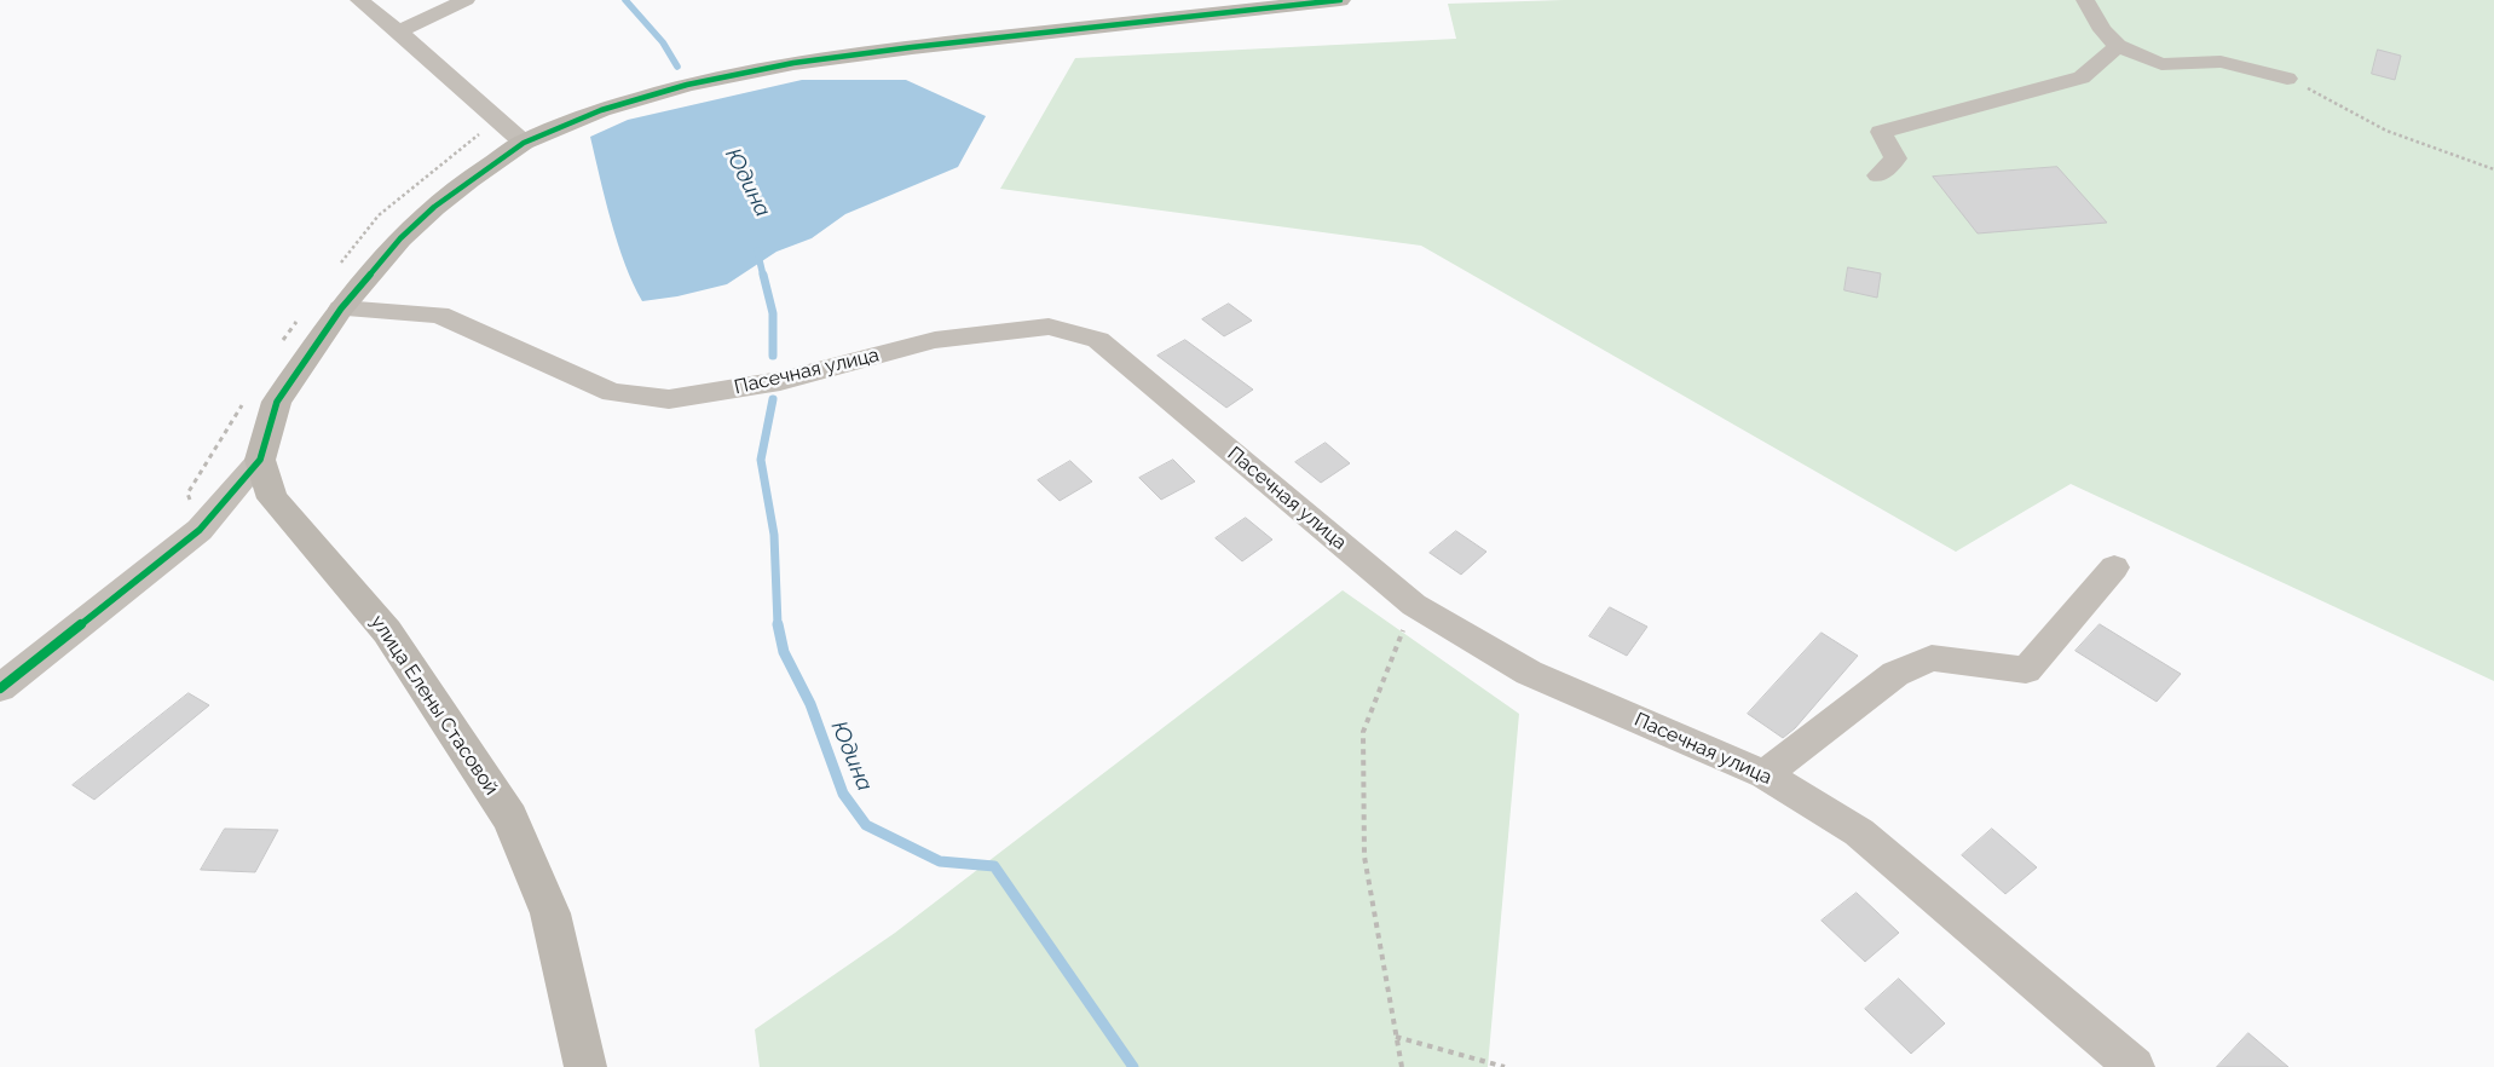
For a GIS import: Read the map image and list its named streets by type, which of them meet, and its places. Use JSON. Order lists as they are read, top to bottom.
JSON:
{
  "streets": {
    "main road": ["улица Елены Стасовой"],
    "street": ["Пасечная улица"]
  },
  "water": ["Юдина"]
}
